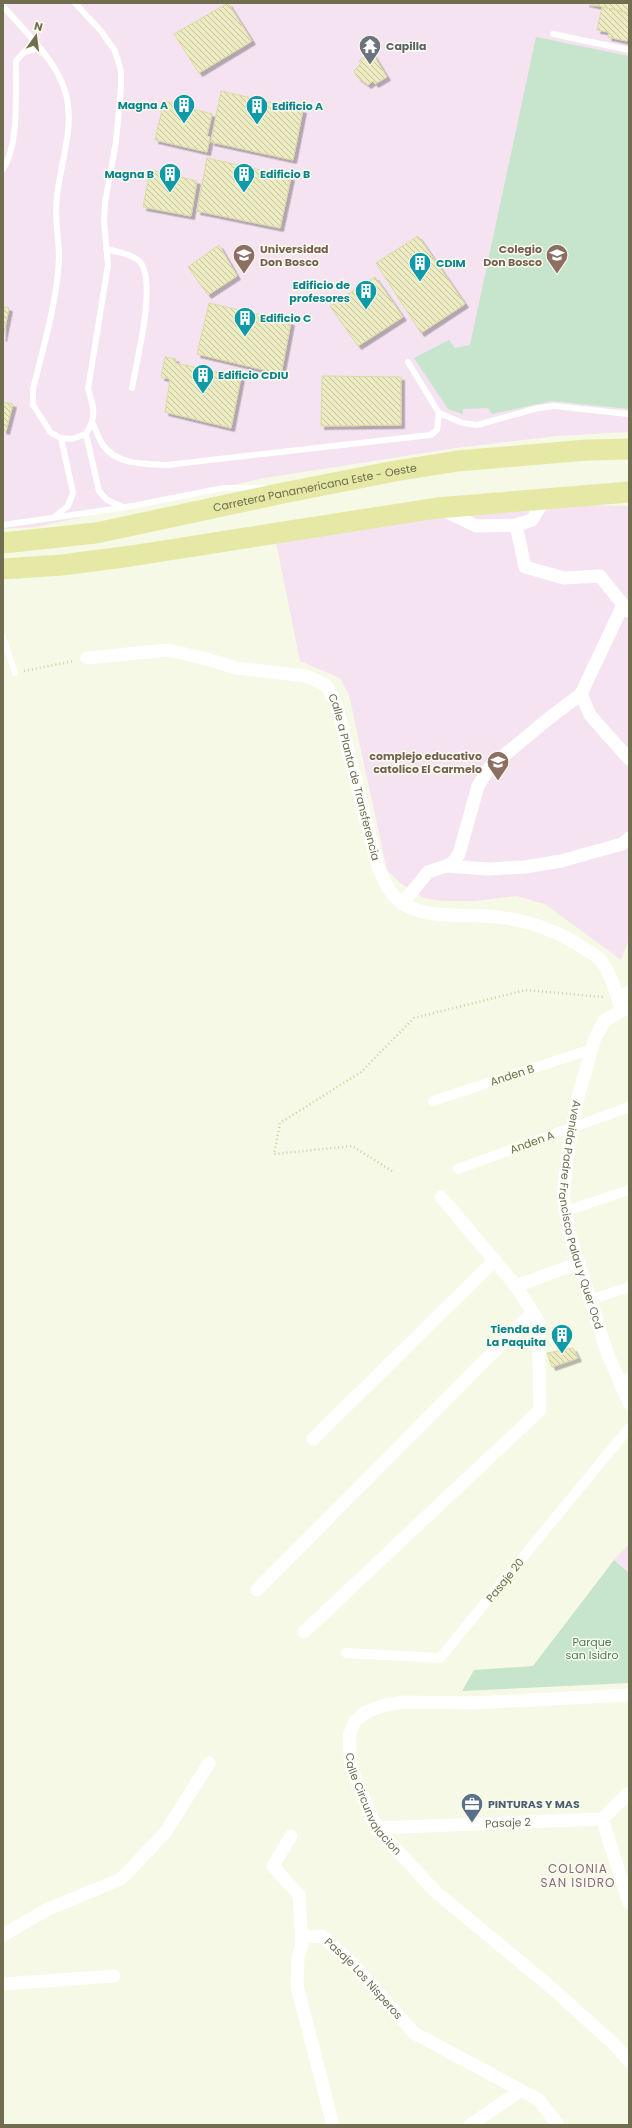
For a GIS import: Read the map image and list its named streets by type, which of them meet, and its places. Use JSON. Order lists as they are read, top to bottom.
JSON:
{
  "streets": {
    "highway": ["Carretera Panamericana Este - Oeste"],
    "street": [
      "Calle a Planta de Transferencia",
      "Anden B",
      "Anden A",
      "Avenida Padre Francisco Palau y Quer Ocd",
      "Pasaje 20",
      "Calle Circunvalacion",
      "Pasaje 2",
      "Pasaje Los Nisperos"
    ]
  },
  "crossings": [
    ["Calle a Planta de Transferencia", "Avenida Padre Francisco Palau y Quer Ocd"],
    ["Anden B", "Avenida Padre Francisco Palau y Quer Ocd"],
    ["Anden A", "Avenida Padre Francisco Palau y Quer Ocd"],
    ["Calle Circunvalacion", "Pasaje 2"]
  ],
  "districts": ["COLONIA SAN ISIDRO"],
  "parks": ["Parque san Isidro"],
  "places": {
    "temple": ["Capilla"],
    "building": [
      "Magna A",
      "Edificio A",
      "Magna B",
      "Edificio B",
      "CDIM",
      "Edificio de profesores",
      "Edificio C",
      "Edificio CDIU",
      "Tienda de La Paquita"
    ],
    "school or university": ["Universidad Don Bosco", "Colegio Don Bosco", "complejo educativo catolico El Carmelo"],
    "office": ["PINTURAS Y MAS"]
  },
  "north": "top"
}
